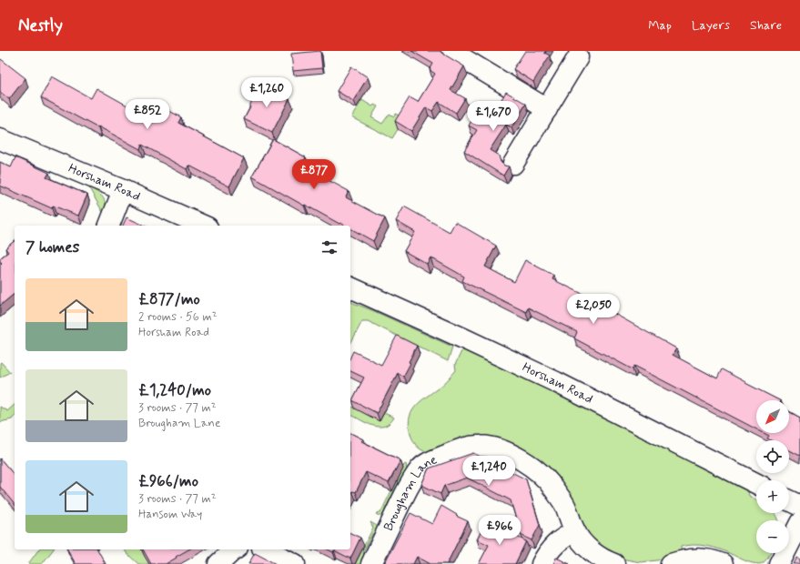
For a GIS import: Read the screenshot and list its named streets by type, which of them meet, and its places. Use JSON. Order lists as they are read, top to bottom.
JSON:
{
  "streets": {
    "street": ["Horsham Road", "Brougham Lane"]
  },
  "north": "bottom left",
  "page": {
    "header": "Nestly",
    "nav": ["Map", "Layers", "Share"],
    "price": [
      "£1,260",
      "£852",
      "£1,670",
      "£877",
      "£2,050",
      "£1,240",
      "£966"
    ],
    "heading": "7 homes",
    "list": [
      {
        "name": "£877/mo",
        "note": "2 rooms · 56 m² · Horsham Road"
      },
      {
        "name": "£1,240/mo",
        "note": "3 rooms · 77 m² · Brougham Lane"
      },
      {
        "name": "£966/mo",
        "note": "3 rooms · 77 m² · Hansom Way"
      }
    ],
    "map_buttons": ["+", "−"]
  }
}
